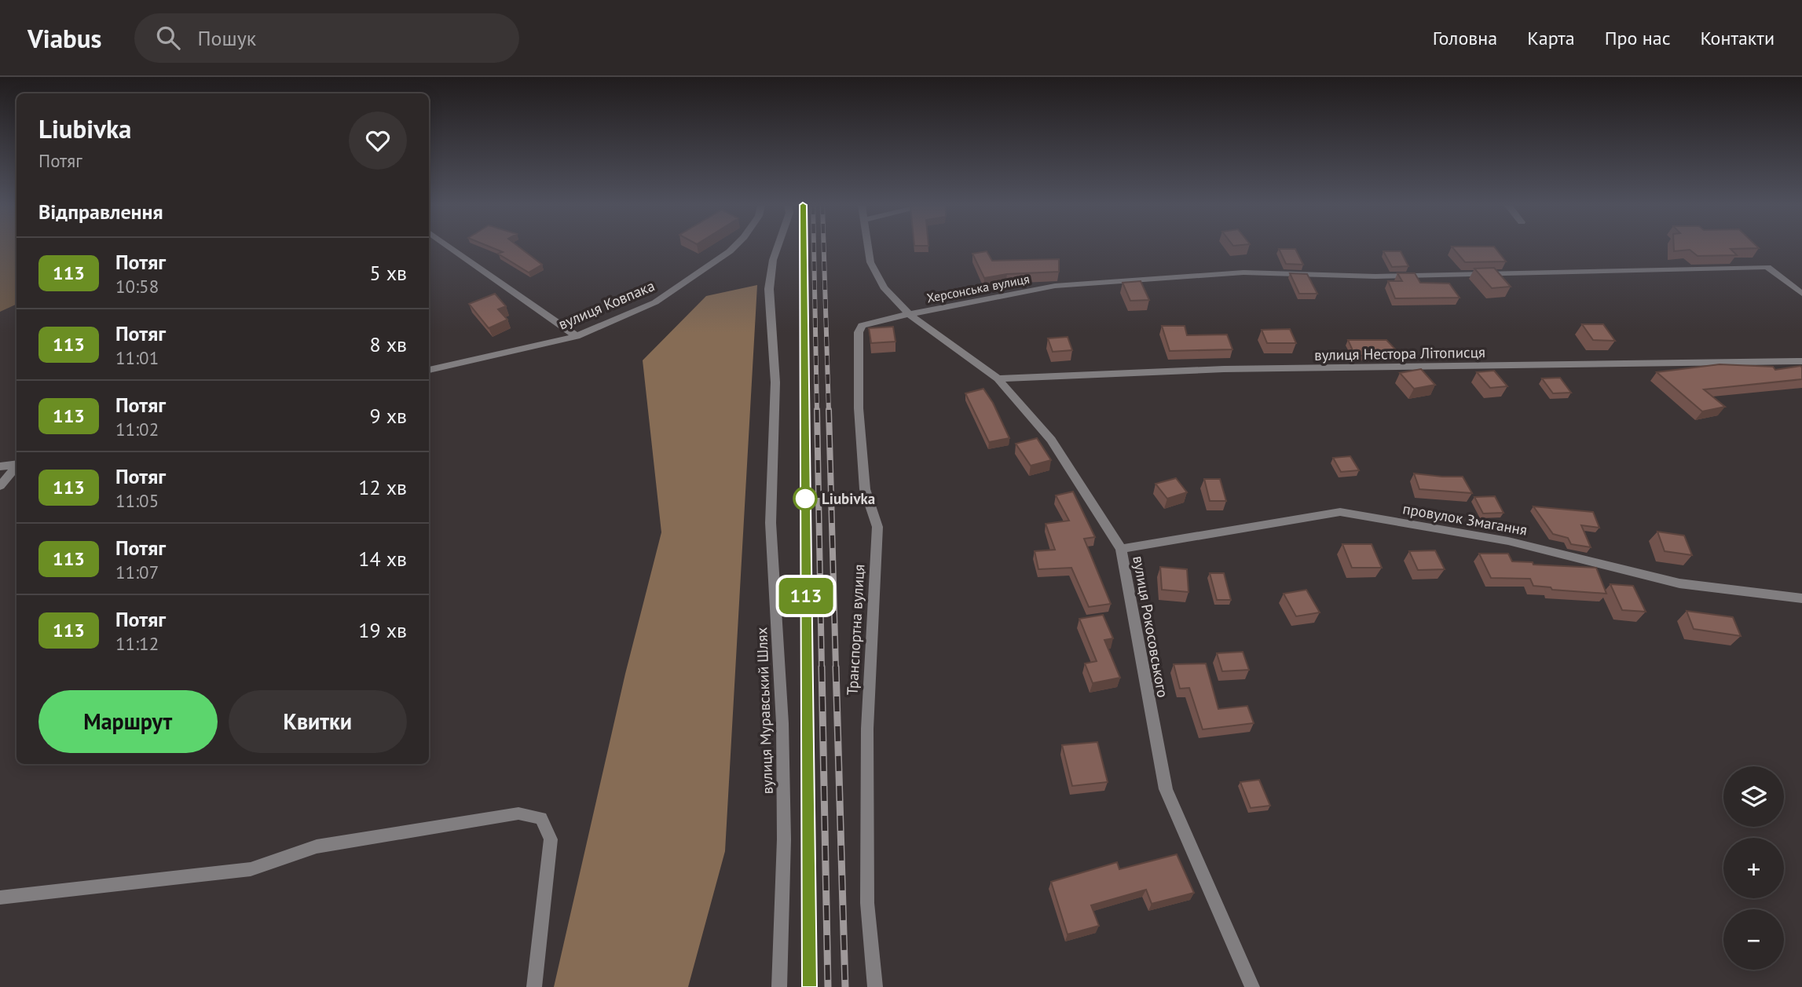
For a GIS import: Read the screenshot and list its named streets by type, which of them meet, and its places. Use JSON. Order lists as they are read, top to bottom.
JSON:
{
  "streets": {
    "street": [
      "Херсонська вулиця",
      "вулиця Ковпака",
      "вулиця Нестора Літописця",
      "провулок Змагання",
      "вулиця Рокосовського",
      "Транспортна вулиця",
      "вулиця Муравський Шлях"
    ]
  },
  "crossings": [
    ["Херсонська вулиця", "вулиця Рокосовського"],
    ["Херсонська вулиця", "Транспортна вулиця"],
    ["вулиця Нестора Літописця", "вулиця Рокосовського"],
    ["провулок Змагання", "вулиця Рокосовського"],
    ["вулиця Рокосовського", "Транспортна вулиця"]
  ],
  "places": ["Liubivka"],
  "page": {
    "header": "Viabus",
    "search": "Пошук",
    "nav": [
      "Головна",
      "Карта",
      "Про нас",
      "Контакти"
    ],
    "on_map": "113",
    "heading": [
      ["Liubivka", "Потяг"],
      "Відправлення"
    ],
    "list": [
      {
        "mark": "113",
        "name": "Потяг",
        "note": "10:58",
        "value": "5 хв"
      },
      {
        "mark": "113",
        "name": "Потяг",
        "note": "11:01",
        "value": "8 хв"
      },
      {
        "mark": "113",
        "name": "Потяг",
        "note": "11:02",
        "value": "9 хв"
      },
      {
        "mark": "113",
        "name": "Потяг",
        "note": "11:05",
        "value": "12 хв"
      },
      {
        "mark": "113",
        "name": "Потяг",
        "note": "11:07",
        "value": "14 хв"
      },
      {
        "mark": "113",
        "name": "Потяг",
        "note": "11:12",
        "value": "19 хв"
      }
    ],
    "buttons": ["Маршрут", "Квитки"],
    "map_buttons": ["+", "−"]
  }
}
